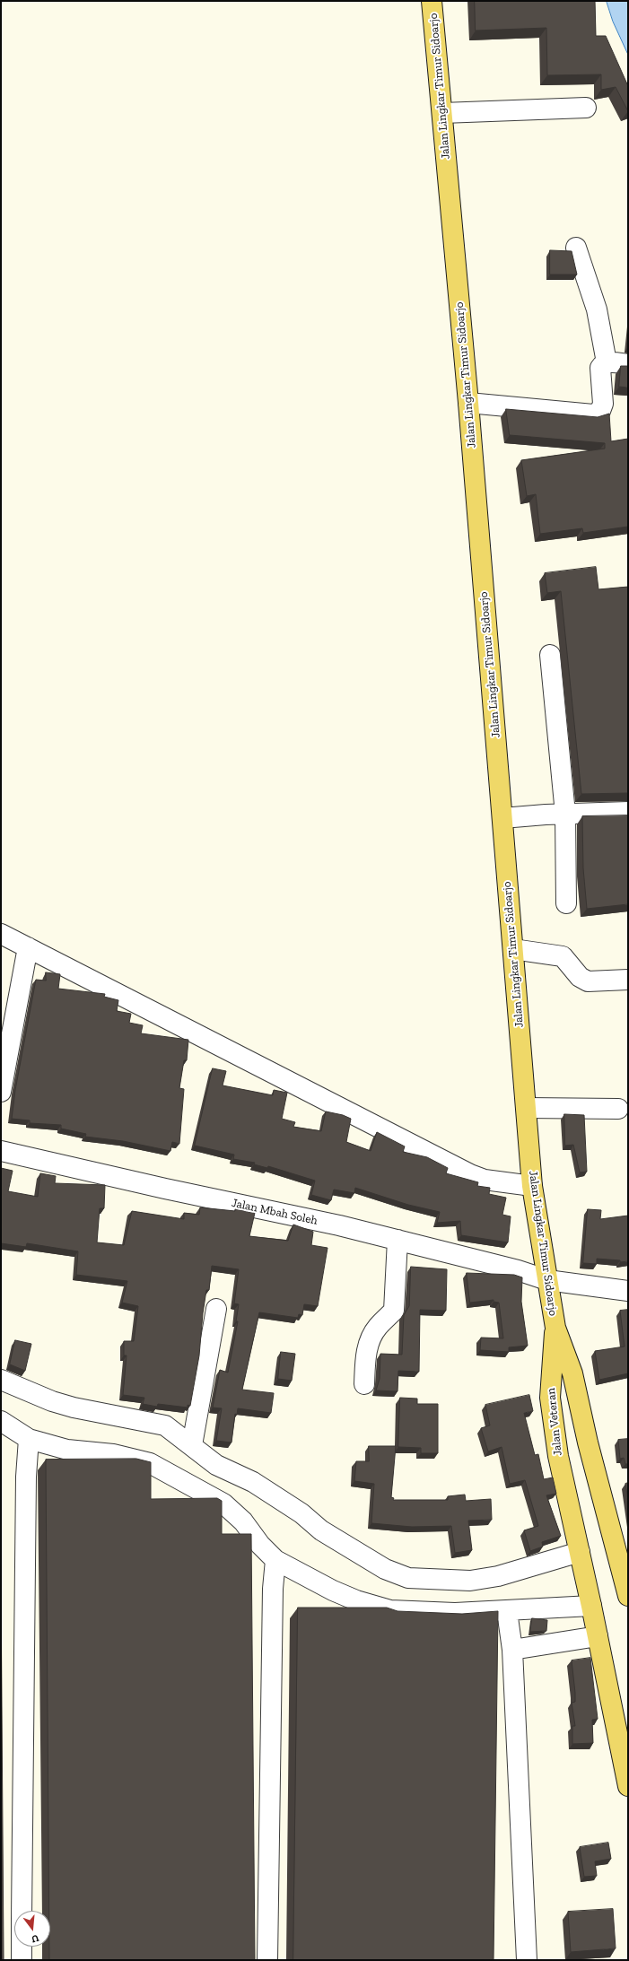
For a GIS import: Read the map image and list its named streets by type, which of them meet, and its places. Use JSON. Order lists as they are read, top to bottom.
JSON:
{
  "streets": {
    "main road": ["Jalan Lingkar Timur Sidoarjo", "Jalan Veteran"],
    "street": ["Jalan Mbah Soleh"]
  },
  "crossings": [
    ["Jalan Lingkar Timur Sidoarjo", "Jalan Mbah Soleh"],
    ["Jalan Lingkar Timur Sidoarjo", "Jalan Veteran"]
  ],
  "north": "bottom"
}
